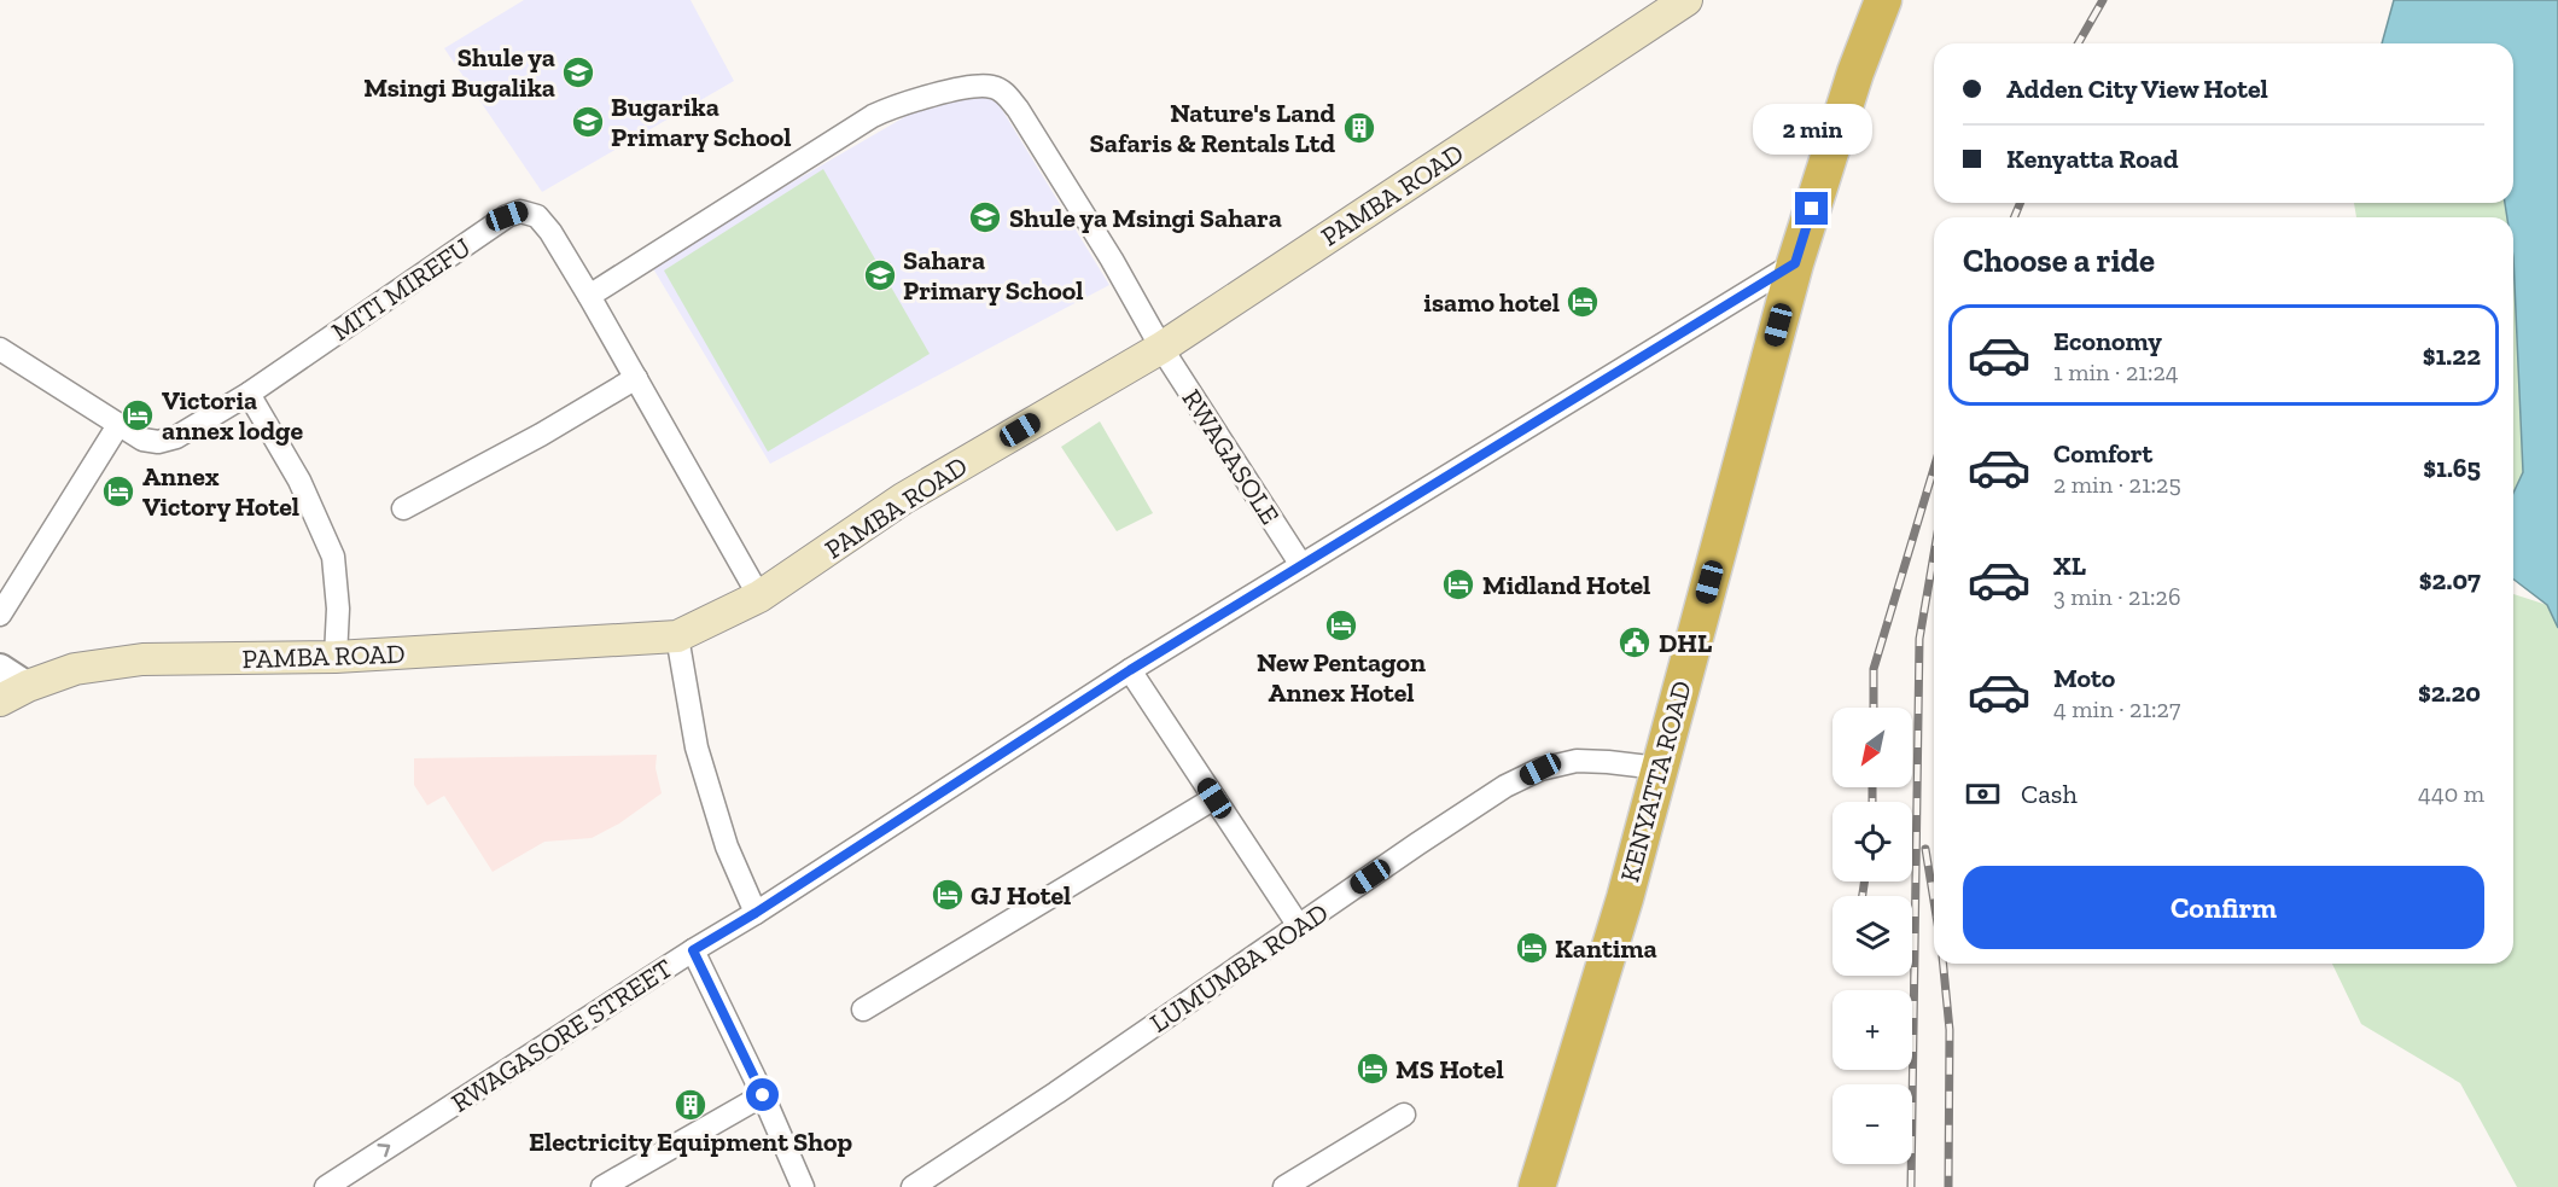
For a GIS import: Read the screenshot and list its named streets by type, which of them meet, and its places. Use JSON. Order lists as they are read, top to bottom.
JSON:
{
  "streets": {
    "highway": ["KENYATTA ROAD"],
    "main road": ["PAMBA ROAD"],
    "street": [
      "MITI MIREFU",
      "RWAGASOLE",
      "LUMUMBA ROAD",
      "RWAGASORE STREET"
    ]
  },
  "crossings": [
    ["PAMBA ROAD", "MITI MIREFU"],
    ["PAMBA ROAD", "RWAGASOLE"],
    ["MITI MIREFU", "RWAGASOLE"],
    ["RWAGASOLE", "RWAGASORE STREET"],
    ["KENYATTA ROAD", "LUMUMBA ROAD"],
    ["KENYATTA ROAD", "RWAGASORE STREET"]
  ],
  "places": {
    "school or university": [
      "Shule ya Msingi Bugalika",
      "Bugarika Primary School",
      "Shule ya Msingi Sahara",
      "Sahara Primary School"
    ],
    "building": ["Nature's Land Safaris & Rentals Ltd", "Electricity Equipment Shop"],
    "hotel": [
      "isamo hotel",
      "Victoria annex lodge",
      "Annex Victory Hotel",
      "Midland Hotel",
      "New Pentagon Annex Hotel",
      "GJ Hotel",
      "Kantima",
      "MS Hotel"
    ],
    "public building": ["DHL"]
  },
  "north": "bottom left",
  "page": {
    "banner": ["Adden City View Hotel", "Kenyatta Road"],
    "bubble": "2 min",
    "heading": "Choose a ride",
    "list": [
      {
        "name": "Economy",
        "note": "1 min · 21:24",
        "value": "$1.22"
      },
      {
        "name": "Comfort",
        "note": "2 min · 21:25",
        "value": "$1.65"
      },
      {
        "name": "XL",
        "note": "3 min · 21:26",
        "value": "$2.07"
      },
      {
        "name": "Moto",
        "note": "4 min · 21:27",
        "value": "$2.20"
      }
    ],
    "map_buttons": ["+", "−"],
    "pay": ["Cash", "440 m"],
    "buttons": "Confirm"
  }
}
